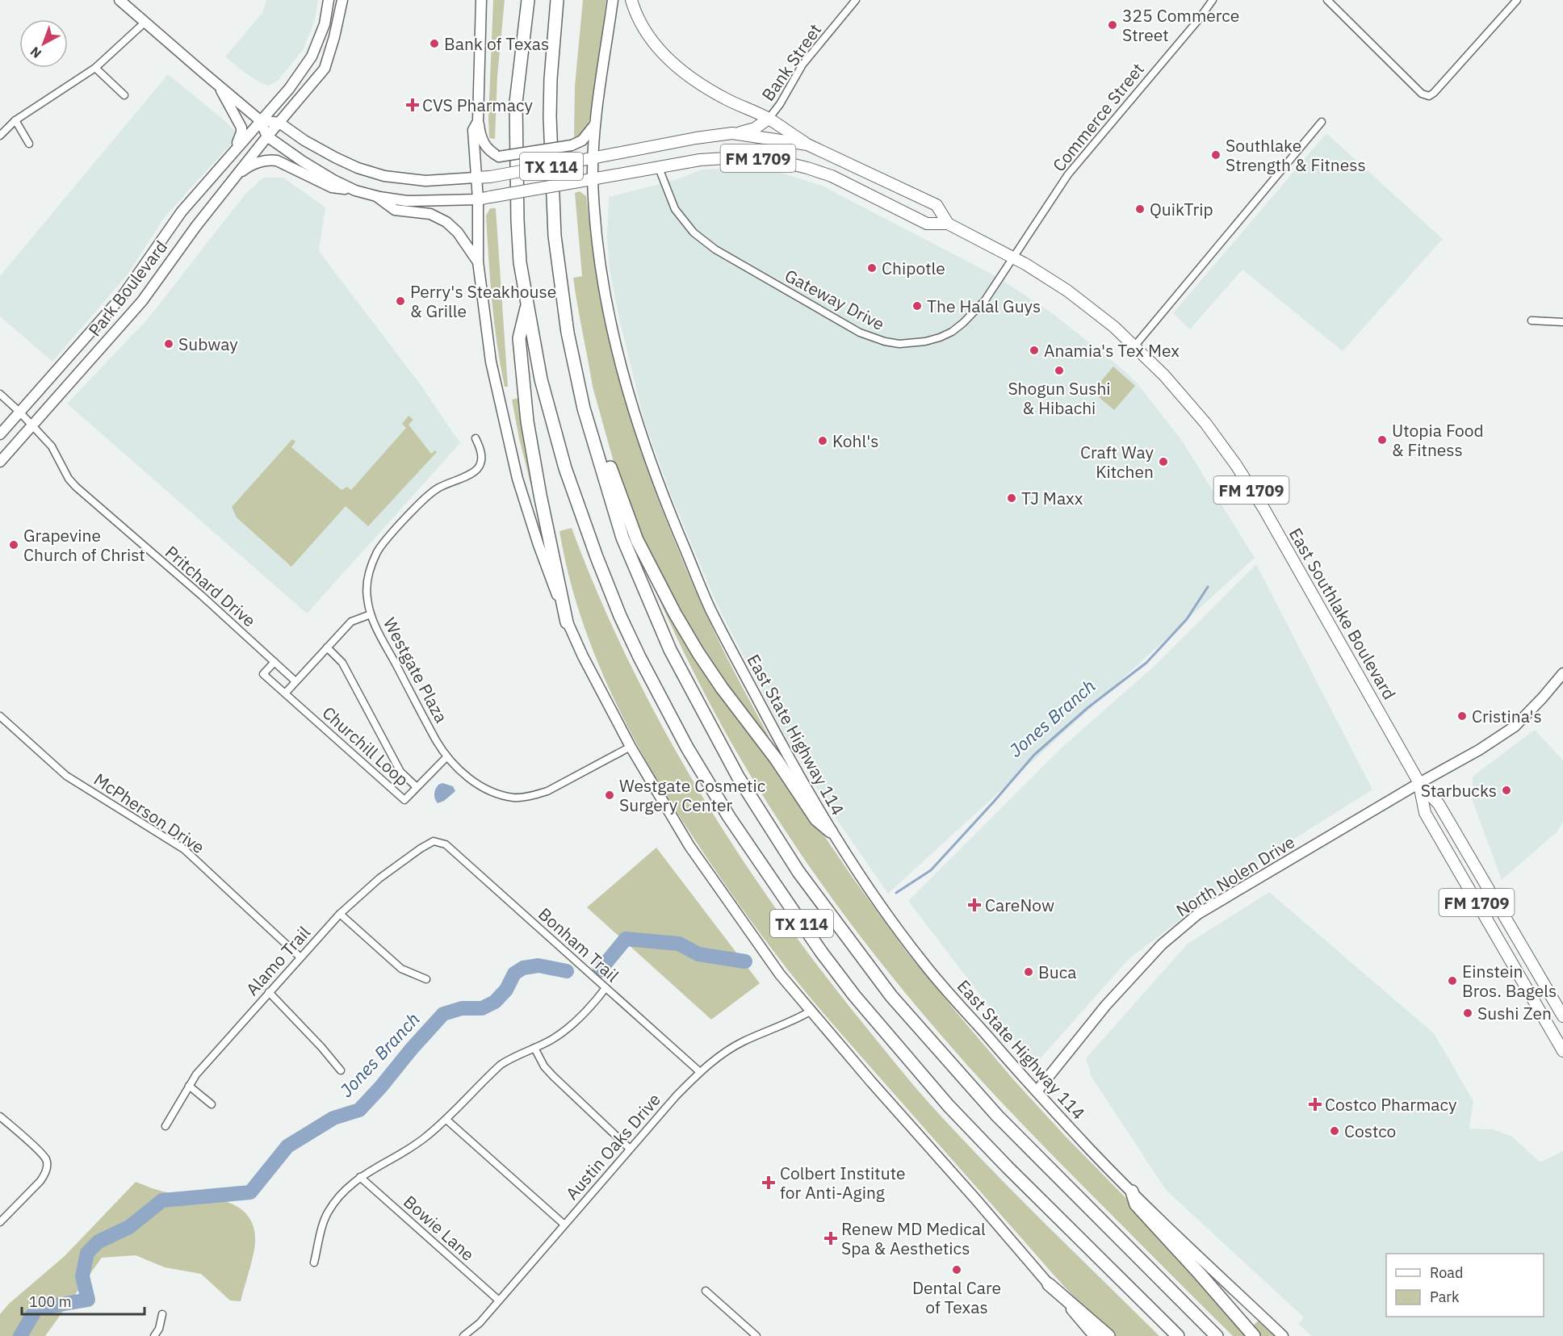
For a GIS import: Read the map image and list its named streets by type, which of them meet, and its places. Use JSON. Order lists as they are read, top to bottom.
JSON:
{
  "streets": {
    "highway": ["TX 114"],
    "main road": [
      "FM 1709",
      "Park Boulevard",
      "East Southlake Boulevard",
      "East State Highway 114",
      "North Nolen Drive"
    ],
    "street": [
      "Bank Street",
      "Commerce Street",
      "Gateway Drive",
      "Pritchard Drive",
      "Westgate Plaza",
      "Churchill Loop",
      "McPherson Drive",
      "Bonham Trail",
      "Alamo Trail",
      "Austin Oaks Drive",
      "Bowie Lane"
    ]
  },
  "crossings": [
    ["Commerce Street", "Gateway Drive"],
    ["Commerce Street", "East Southlake Boulevard"],
    ["FM 1709", "East Southlake Boulevard"],
    ["FM 1709", "East State Highway 114"],
    ["Park Boulevard", "Pritchard Drive"],
    ["Gateway Drive", "East Southlake Boulevard"],
    ["Pritchard Drive", "Churchill Loop"],
    ["East Southlake Boulevard", "East State Highway 114"],
    ["East Southlake Boulevard", "North Nolen Drive"],
    ["Westgate Plaza", "Churchill Loop"],
    ["East State Highway 114", "North Nolen Drive"],
    ["McPherson Drive", "Alamo Trail"],
    ["Bonham Trail", "Alamo Trail"],
    ["Bonham Trail", "Austin Oaks Drive"],
    ["Austin Oaks Drive", "Bowie Lane"]
  ],
  "water": ["Jones Branch"],
  "places": {
    "other": [
      "325 Commerce Street",
      "Bank of Texas",
      "Southlake Strength & Fitness",
      "QuikTrip",
      "Chipotle",
      "Perry's Steakhouse & Grille",
      "The Halal Guys",
      "Subway",
      "Anamia's Tex Mex",
      "Shogun Sushi & Hibachi",
      "Utopia Food & Fitness",
      "Kohl's",
      "Craft Way Kitchen",
      "TJ Maxx",
      "Grapevine Church of Christ",
      "Cristina's",
      "Starbucks",
      "Westgate Cosmetic Surgery Center",
      "Buca",
      "Einstein Bros. Bagels",
      "Sushi Zen",
      "Costco",
      "Dental Care of Texas"
    ],
    "health": [
      "CVS Pharmacy",
      "CareNow",
      "Costco Pharmacy",
      "Colbert Institute for Anti-Aging",
      "Renew MD Medical Spa & Aesthetics"
    ]
  },
  "legend": ["Road", "Park"],
  "scale_bar": "100 m",
  "north": "bottom left"
}
